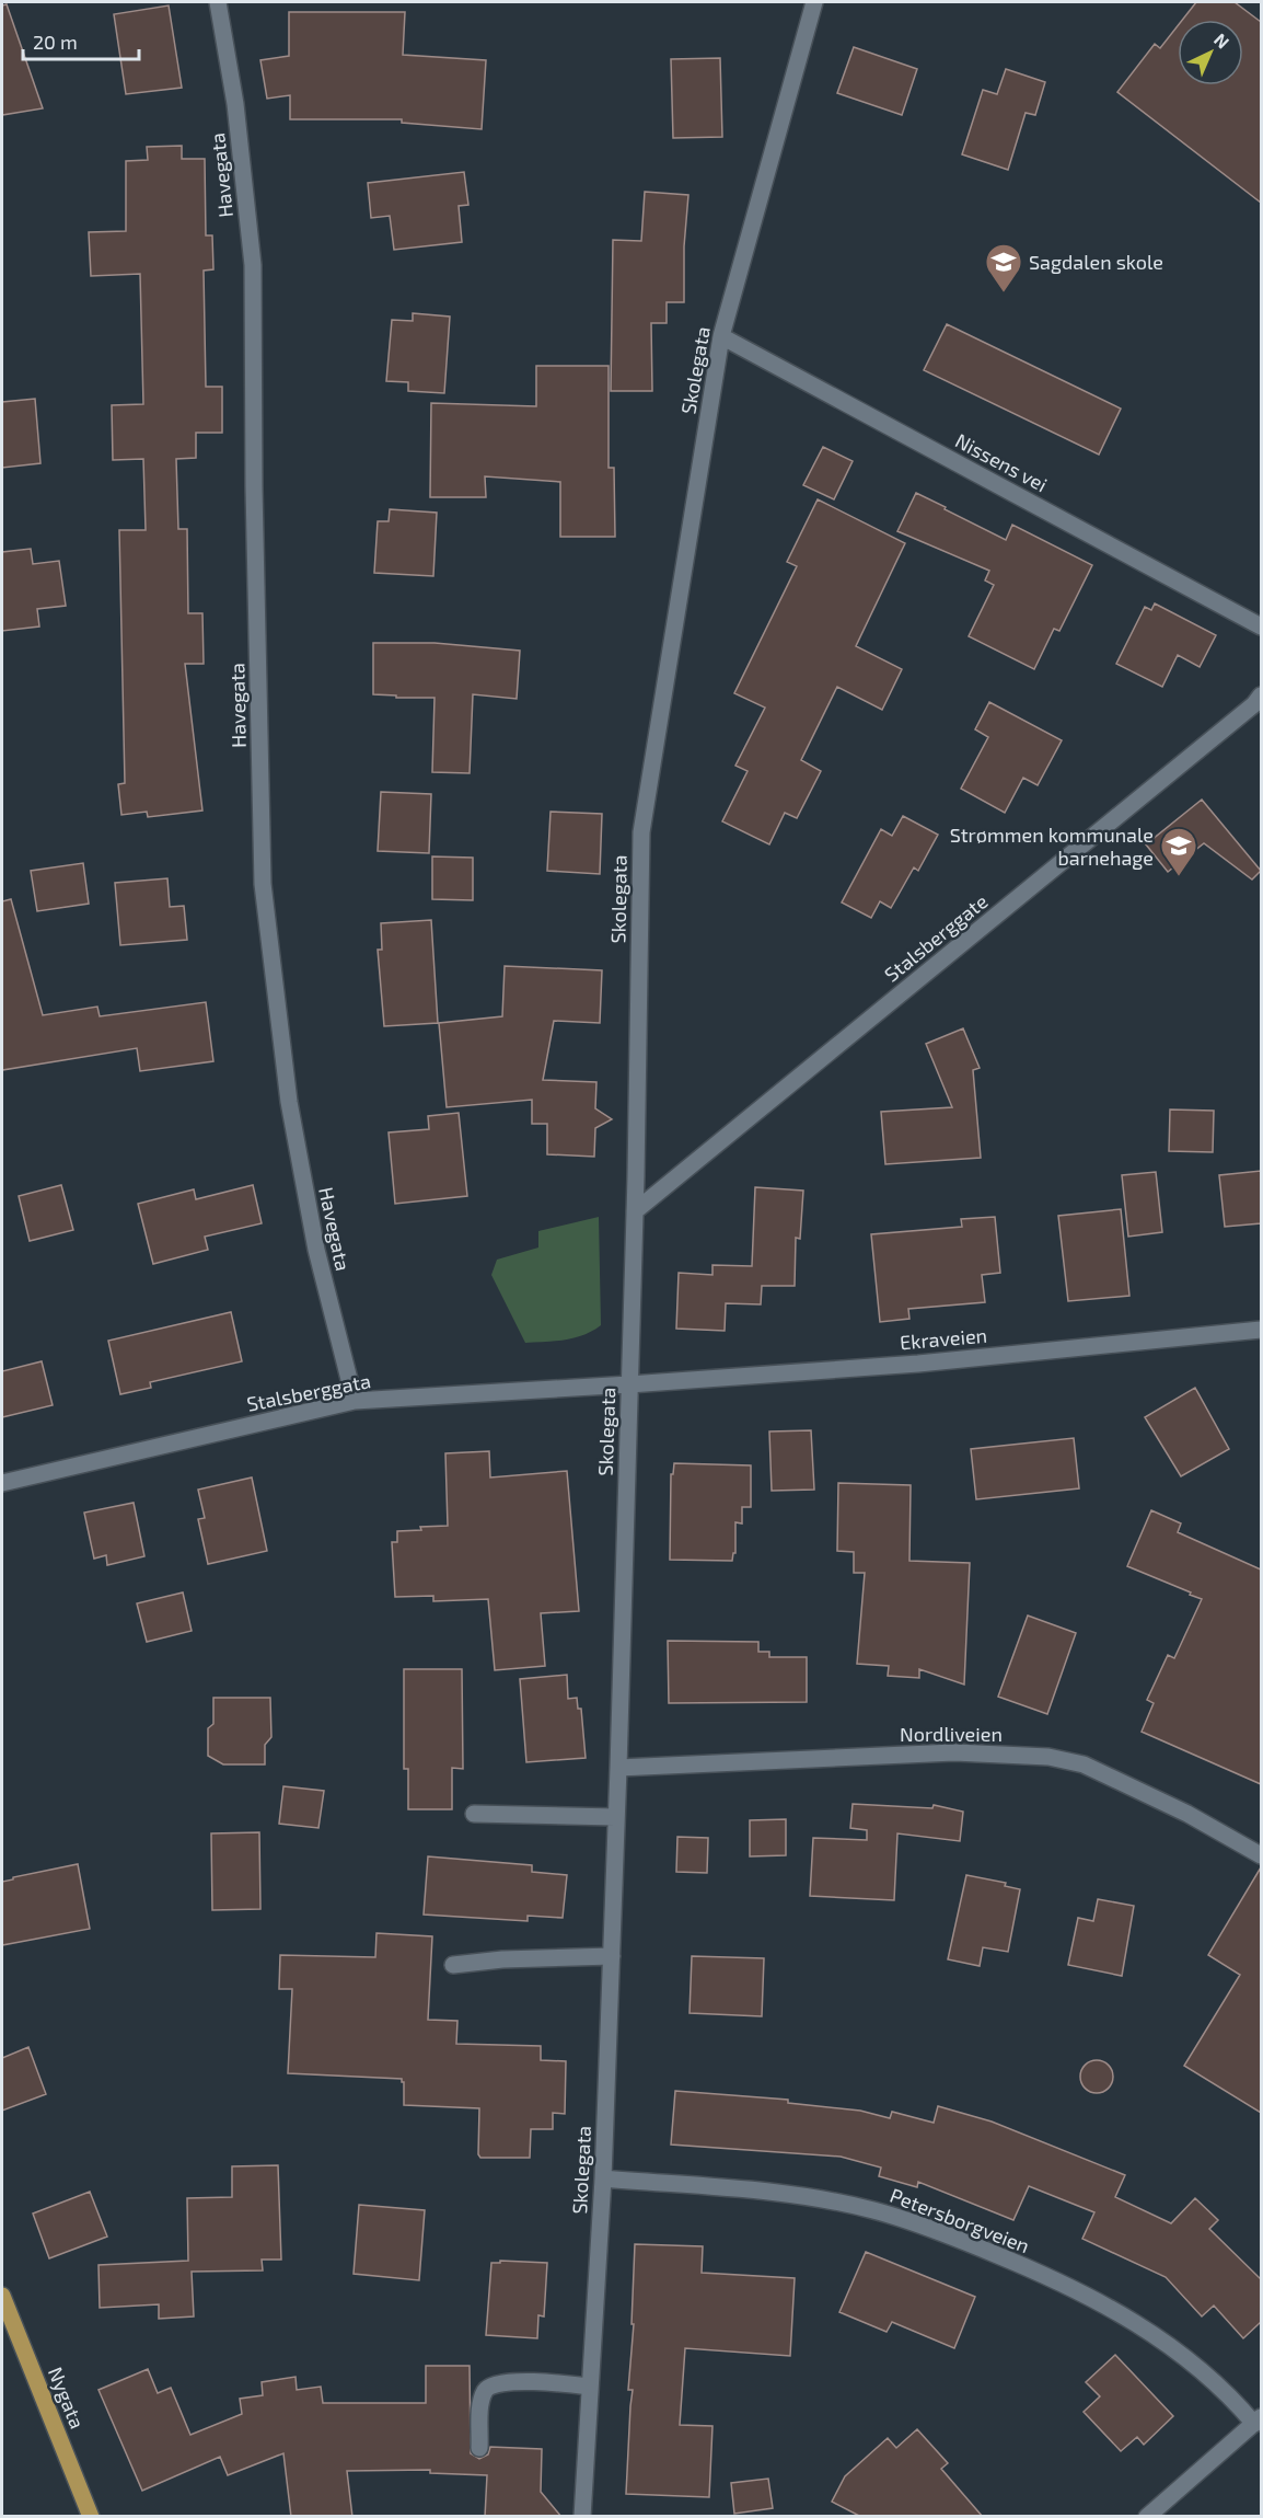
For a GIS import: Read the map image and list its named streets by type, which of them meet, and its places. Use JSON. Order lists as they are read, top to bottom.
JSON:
{
  "streets": {
    "main road": ["Nygata"],
    "street": [
      "Havegata",
      "Skolegata",
      "Nissens vei",
      "Stalsberggate",
      "Ekraveien",
      "Stalsberggata",
      "Nordliveien",
      "Petersborgveien"
    ]
  },
  "crossings": [
    ["Havegata", "Stalsberggata"],
    ["Skolegata", "Nissens vei"],
    ["Skolegata", "Stalsberggate"],
    ["Skolegata", "Ekraveien"],
    ["Skolegata", "Stalsberggata"],
    ["Skolegata", "Nordliveien"],
    ["Skolegata", "Petersborgveien"],
    ["Ekraveien", "Stalsberggata"]
  ],
  "places": {
    "school or university": ["Sagdalen skole", "Strømmen kommunale barnehage"]
  },
  "scale_bar": "20 m",
  "north": "top right"
}
